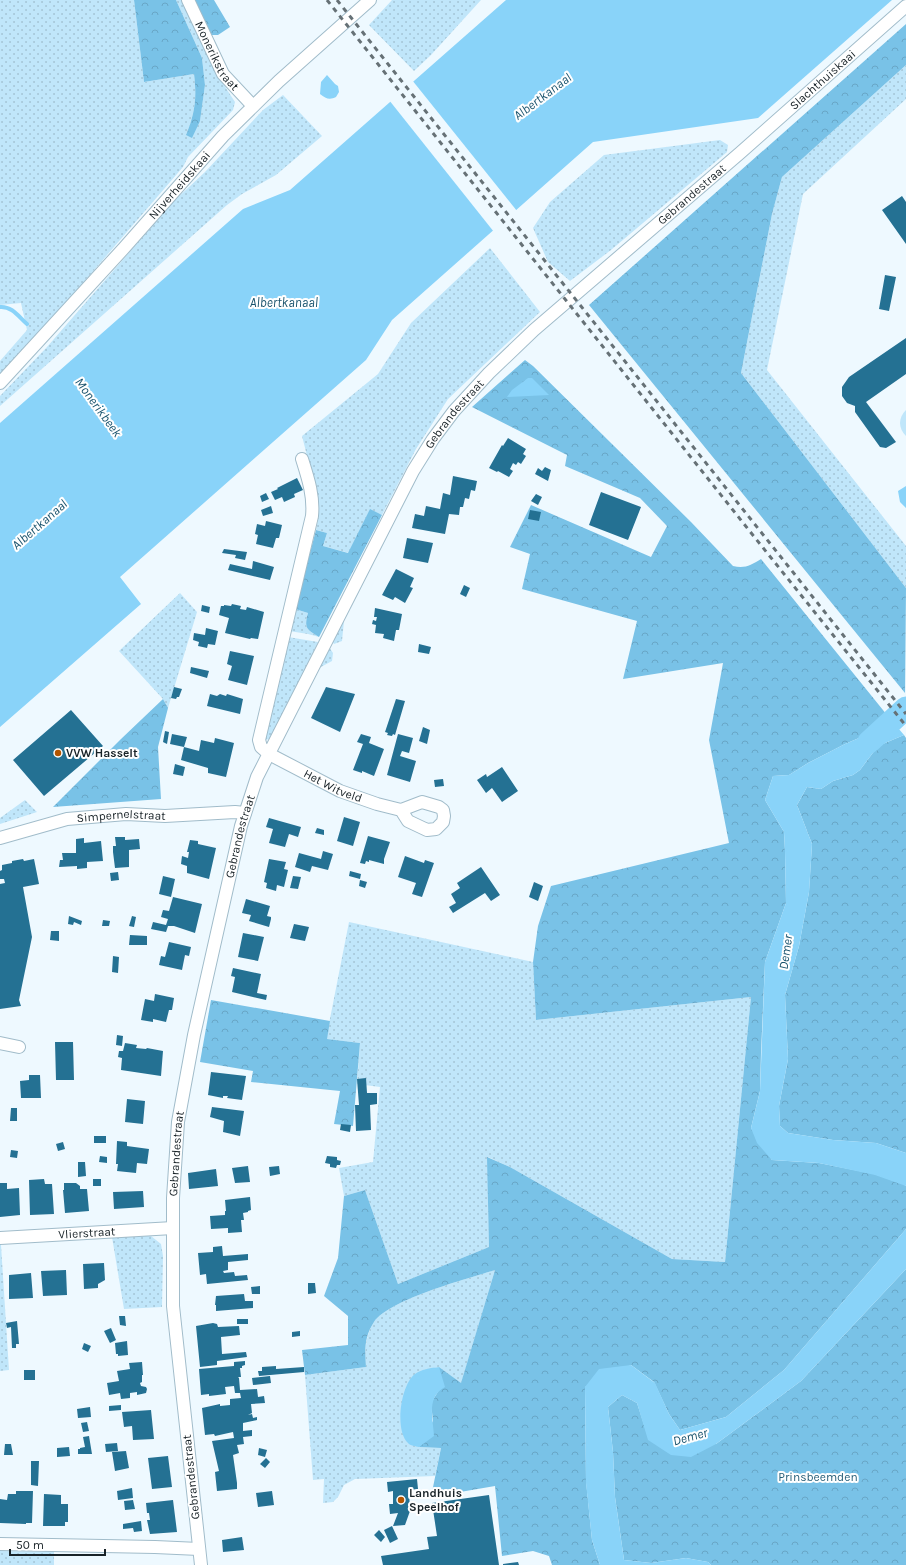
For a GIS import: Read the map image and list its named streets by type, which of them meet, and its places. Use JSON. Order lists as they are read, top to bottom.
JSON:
{
  "streets": {
    "street": [
      "Monerikstraat",
      "Slachthuiskaai",
      "Nijverheidskaai",
      "Gebrandestraat",
      "Het Witveld",
      "Simpernelstraat",
      "Vlierstraat"
    ]
  },
  "crossings": [
    ["Monerikstraat", "Nijverheidskaai"],
    ["Slachthuiskaai", "Gebrandestraat"],
    ["Gebrandestraat", "Het Witveld"],
    ["Gebrandestraat", "Simpernelstraat"],
    ["Gebrandestraat", "Vlierstraat"]
  ],
  "water": ["Albertkanaal", "Monerikbeek", "Demer"],
  "parks": ["Prinsbeemden"],
  "places": ["VVW Hasselt", "Landhuis Speelhof"],
  "scale_bar": "50 m"
}
